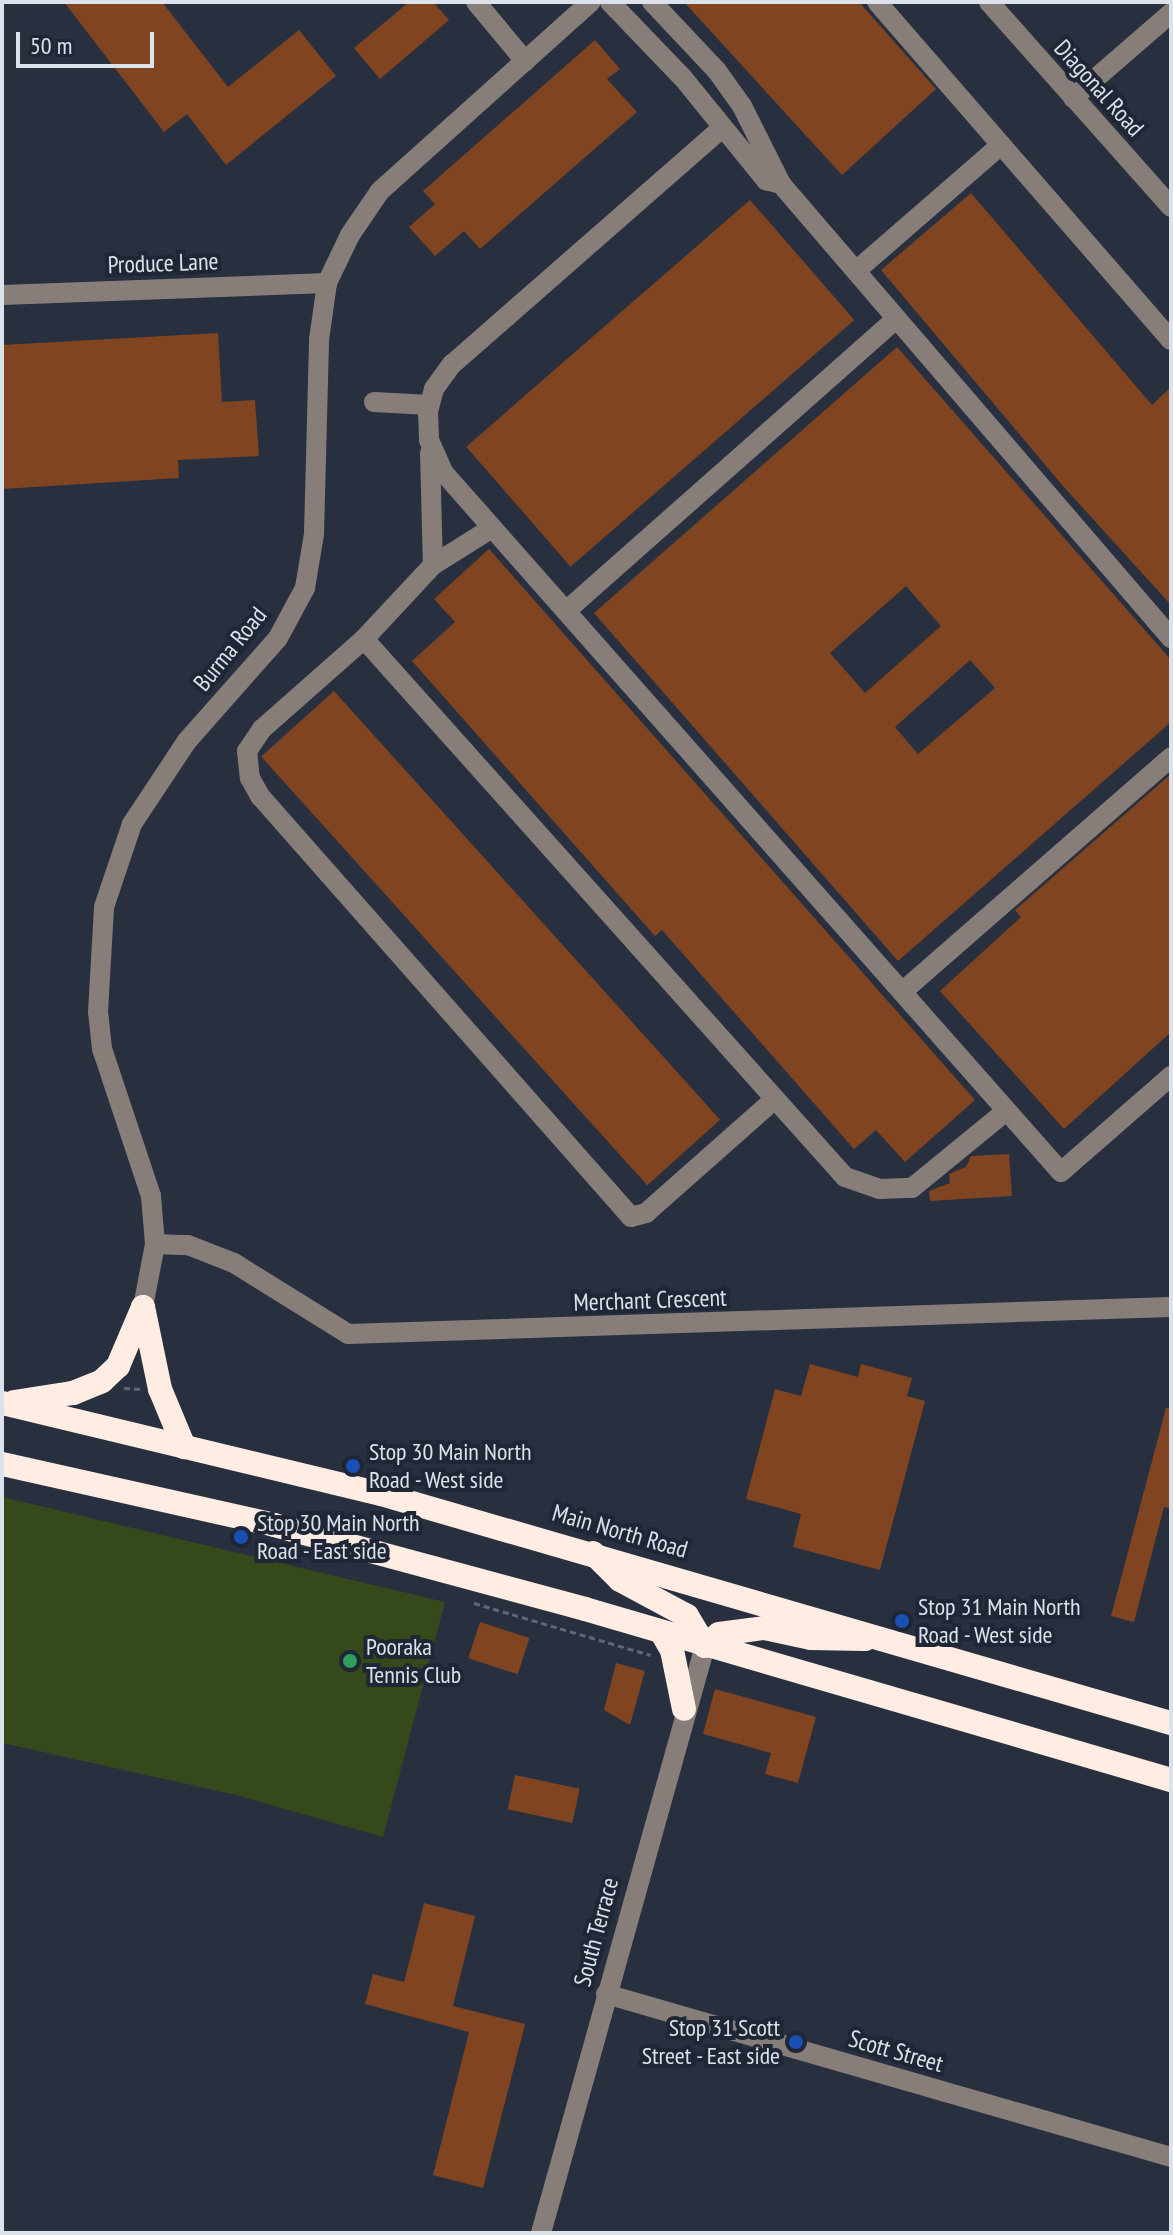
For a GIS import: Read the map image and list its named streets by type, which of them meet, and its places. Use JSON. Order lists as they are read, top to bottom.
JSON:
{
  "streets": {
    "highway": ["Main North Road"],
    "street": [
      "Diagonal Road",
      "Produce Lane",
      "Burma Road",
      "Merchant Crescent",
      "South Terrace",
      "Scott Street"
    ]
  },
  "crossings": [
    ["Produce Lane", "Burma Road"],
    ["Burma Road", "Merchant Crescent"],
    ["South Terrace", "Scott Street"]
  ],
  "places": [
    "Stop 30 Main North Road - West side",
    "Stop 30 Main North Road - East side",
    "Stop 31 Main North Road - West side",
    "Pooraka Tennis Club",
    "Stop 31 Scott Street - East side"
  ],
  "scale_bar": "50 m"
}
